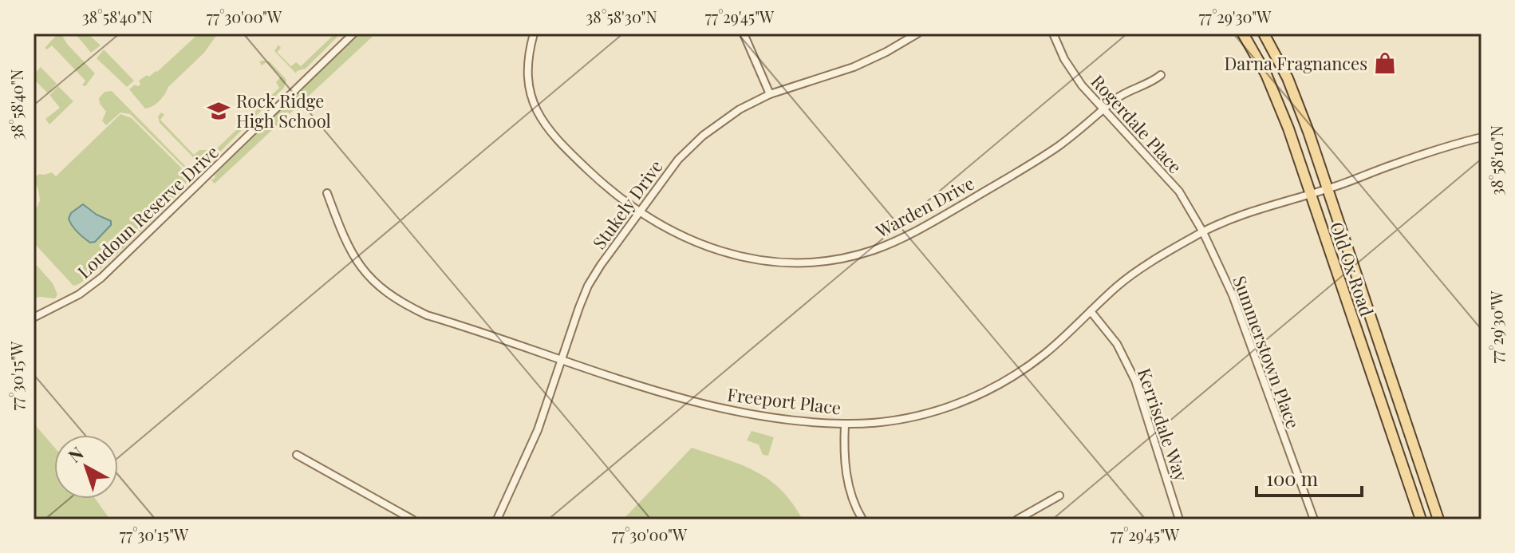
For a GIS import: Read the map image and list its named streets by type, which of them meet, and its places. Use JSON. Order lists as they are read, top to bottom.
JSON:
{
  "streets": {
    "main road": ["Old Ox Road"],
    "street": [
      "Rogerdale Place",
      "Stukely Drive",
      "Warden Drive",
      "Loudoun Reserve Drive",
      "Summerstown Place",
      "Freeport Place",
      "Kerrisdale Way"
    ]
  },
  "crossings": [
    ["Rogerdale Place", "Warden Drive"],
    ["Rogerdale Place", "Summerstown Place"],
    ["Rogerdale Place", "Freeport Place"],
    ["Stukely Drive", "Warden Drive"],
    ["Stukely Drive", "Freeport Place"],
    ["Old Ox Road", "Freeport Place"],
    ["Summerstown Place", "Freeport Place"],
    ["Freeport Place", "Kerrisdale Way"]
  ],
  "places": {
    "shop": ["Darna Fragnances"],
    "school or university": ["Rock Ridge High School"]
  },
  "scale_bar": "100 m",
  "north": "top left",
  "coordinates": [
    "38°58'40\"N",
    "77°30'00\"W",
    "38°58'30\"N",
    "77°29'45\"W",
    "77°29'30\"W",
    "38°58'10\"N",
    "77°30'15\"W"
  ]
}
